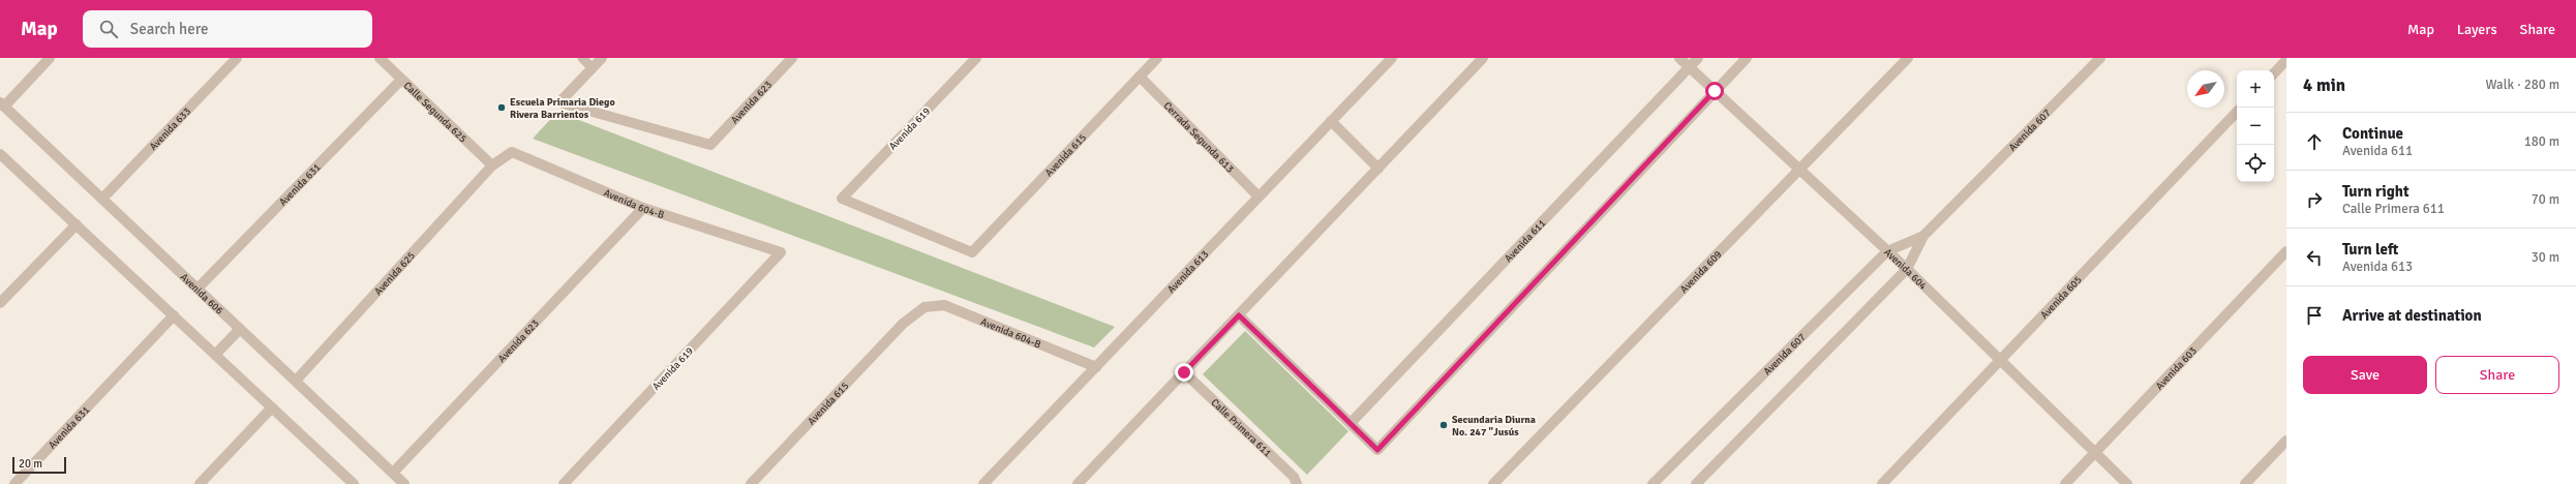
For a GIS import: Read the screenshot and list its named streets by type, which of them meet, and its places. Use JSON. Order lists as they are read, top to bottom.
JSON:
{
  "streets": {
    "street": [
      "Avenida 623",
      "Calle Segunda 625",
      "Avenida 633",
      "Avenida 619",
      "Avenida 607",
      "Cerrada Segunda 613",
      "Avenida 615",
      "Avenida 631",
      "Avenida 604-B",
      "Avenida 611",
      "Avenida 604",
      "Avenida 613",
      "Avenida 609",
      "Avenida 625",
      "Avenida 606",
      "Avenida 605",
      "Avenida 603",
      "Calle Primera 611"
    ]
  },
  "crossings": [
    ["Avenida 623", "Avenida 604-B"],
    ["Avenida 623", "Avenida 606"],
    ["Calle Segunda 625", "Avenida 631"],
    ["Calle Segunda 625", "Avenida 604-B"],
    ["Calle Segunda 625", "Avenida 625"],
    ["Avenida 633", "Avenida 606"],
    ["Avenida 619", "Avenida 615"],
    ["Avenida 619", "Avenida 604-B"],
    ["Avenida 607", "Avenida 604"],
    ["Cerrada Segunda 613", "Avenida 615"],
    ["Cerrada Segunda 613", "Avenida 613"],
    ["Avenida 615", "Avenida 604-B"],
    ["Avenida 631", "Avenida 606"],
    ["Avenida 604-B", "Avenida 613"],
    ["Avenida 604-B", "Avenida 625"],
    ["Avenida 611", "Avenida 604"],
    ["Avenida 604", "Avenida 609"],
    ["Avenida 604", "Avenida 605"],
    ["Avenida 604", "Avenida 603"],
    ["Avenida 625", "Avenida 606"]
  ],
  "places": ["Escuela Primaria Diego Rivera Barrientos", "Secundaria Diurna No. 247 \"Jusús"],
  "scale_bar": "20 m",
  "north": "bottom left",
  "page": {
    "header": "Map",
    "search": "Search here",
    "nav": ["Map", "Layers", "Share"],
    "heading": ["4 min", "Walk · 280 m"],
    "map_buttons": ["+", "−"],
    "list": [
      ["Continue", "Avenida 611", "180 m"],
      ["Turn right", "Calle Primera 611", "70 m"],
      ["Turn left", "Avenida 613", "30 m"],
      "Arrive at destination"
    ],
    "buttons": ["Save", "Share"],
    "scale": "20 m"
  }
}
